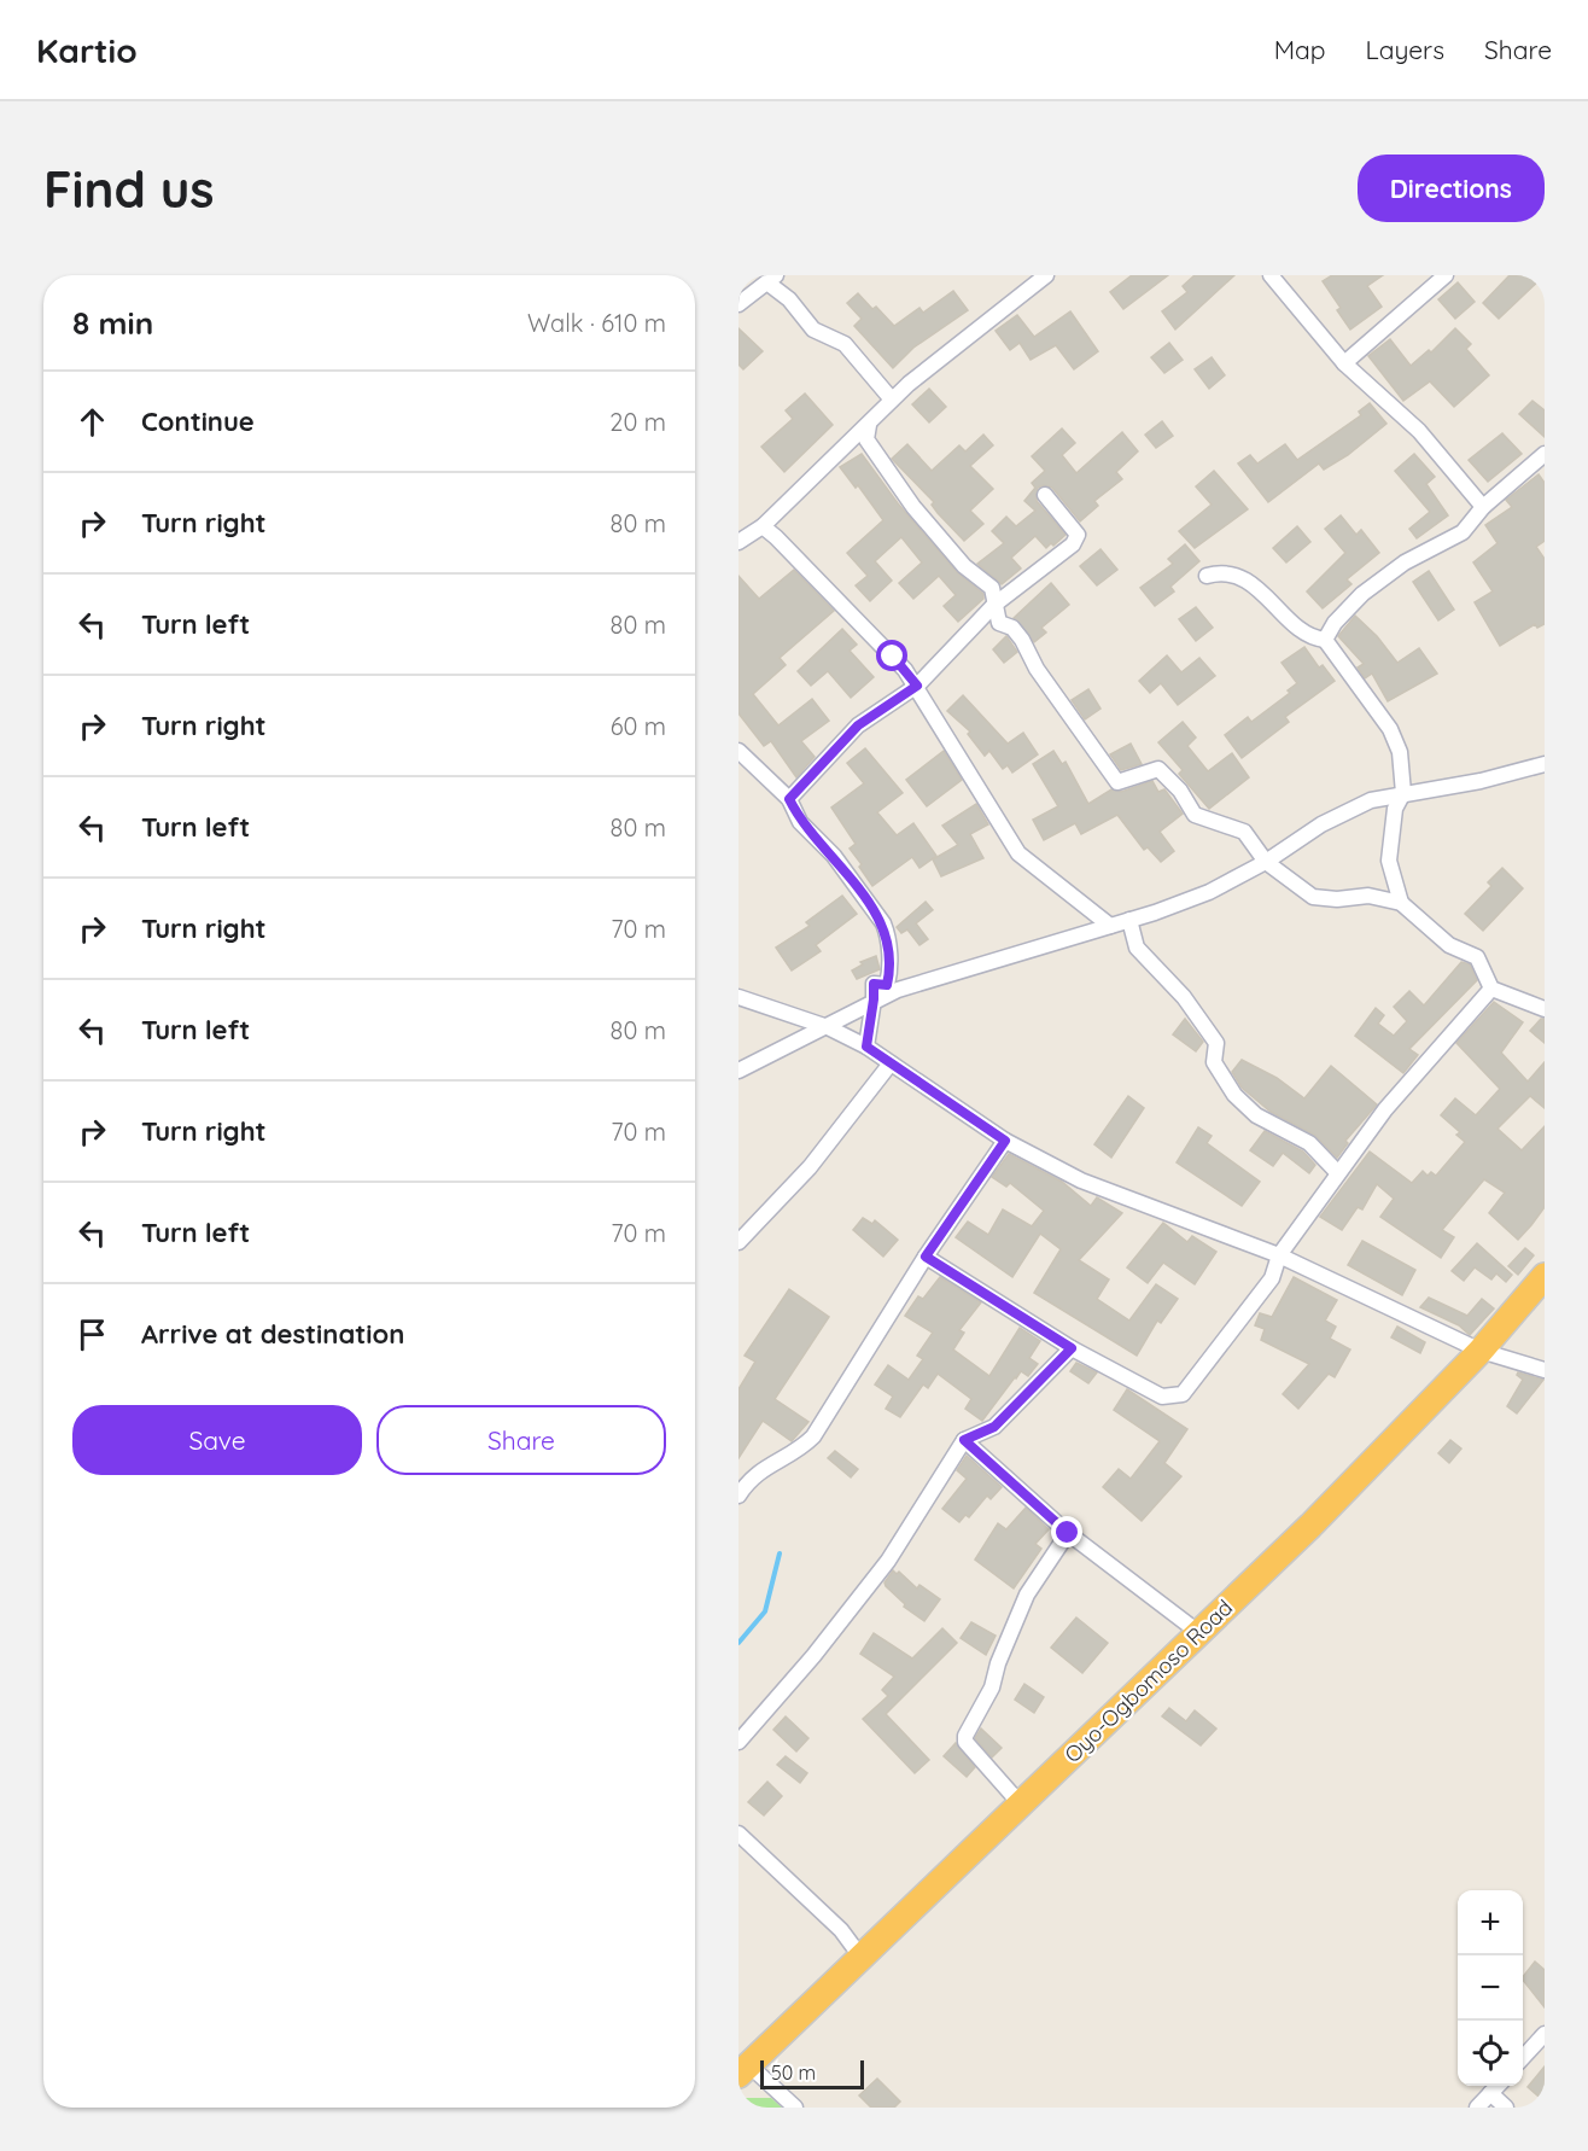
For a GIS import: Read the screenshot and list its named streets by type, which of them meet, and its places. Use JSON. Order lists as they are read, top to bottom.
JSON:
{
  "streets": {
    "highway": ["Oyo-Ogbomoso Road"]
  },
  "scale_bar": "50 m",
  "page": {
    "header": "Kartio",
    "nav": ["Map", "Layers", "Share"],
    "buttons": [
      "Directions",
      ["Save", "Share"]
    ],
    "title": "Find us",
    "heading": ["8 min", "Walk · 610 m"],
    "list": [
      ["Continue", "20 m"],
      ["Turn right", "80 m"],
      ["Turn left", "80 m"],
      ["Turn right", "60 m"],
      ["Turn left", "80 m"],
      ["Turn right", "70 m"],
      ["Turn left", "80 m"],
      ["Turn right", "70 m"],
      ["Turn left", "70 m"],
      "Arrive at destination"
    ],
    "map_buttons": ["+", "−"],
    "scale": "50 m"
  }
}
